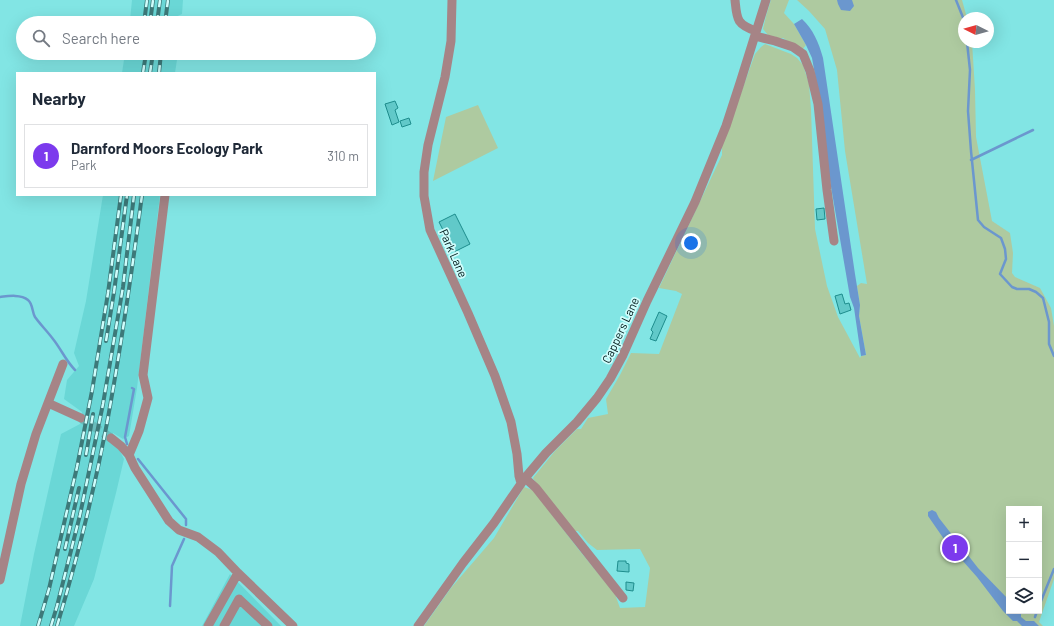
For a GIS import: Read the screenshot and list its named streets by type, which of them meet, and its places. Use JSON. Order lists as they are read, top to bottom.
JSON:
{
  "streets": {
    "street": ["Park Lane", "Cappers Lane"]
  },
  "crossings": [
    ["Park Lane", "Cappers Lane"]
  ],
  "north": "left",
  "page": {
    "search": "Search here",
    "heading": "Nearby",
    "list": [
      {
        "mark": "1",
        "name": "Darnford Moors Ecology Park",
        "note": "Park",
        "value": "310 m"
      }
    ],
    "map_buttons": ["+", "−"],
    "pins": "1"
  }
}
